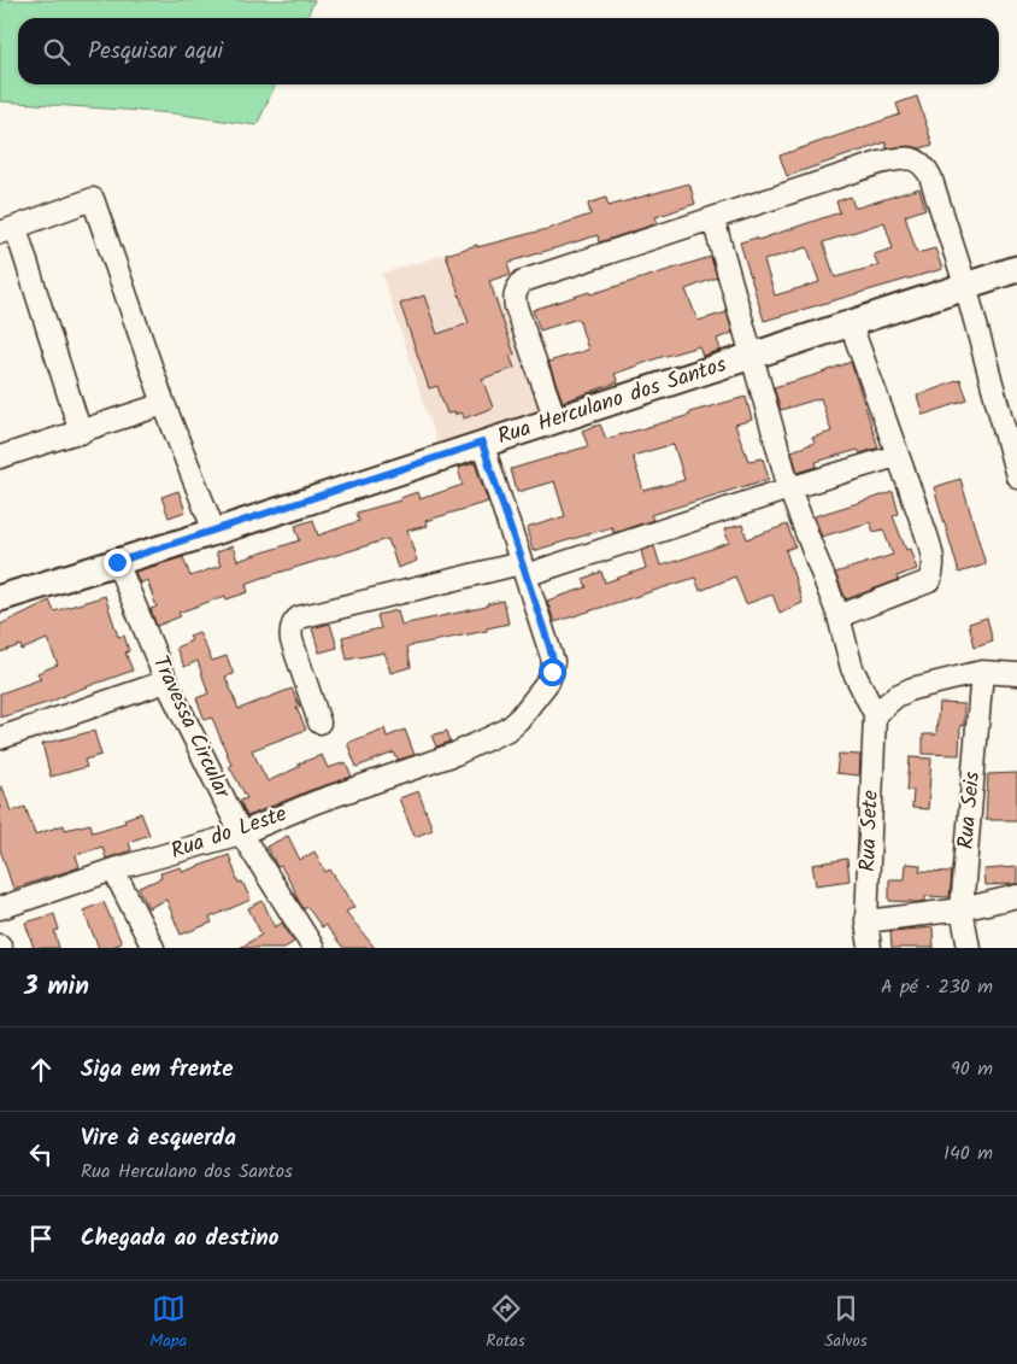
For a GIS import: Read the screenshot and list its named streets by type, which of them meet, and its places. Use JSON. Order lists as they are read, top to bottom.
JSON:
{
  "streets": {
    "street": [
      "Rua Herculano dos Santos",
      "Travessa Circular",
      "Rua Seis",
      "Rua Sete",
      "Rua do Leste"
    ]
  },
  "crossings": [
    ["Rua Herculano dos Santos", "Travessa Circular"],
    ["Rua Herculano dos Santos", "Rua do Leste"],
    ["Travessa Circular", "Rua do Leste"]
  ],
  "page": {
    "search": "Pesquisar aqui",
    "heading": ["3 min", "A pé · 230 m"],
    "list": [
      ["Siga em frente", "90 m"],
      ["Vire à esquerda", "Rua Herculano dos Santos", "140 m"],
      "Chegada ao destino"
    ],
    "nav": ["Mapa", "Rotas", "Salvos"]
  }
}
